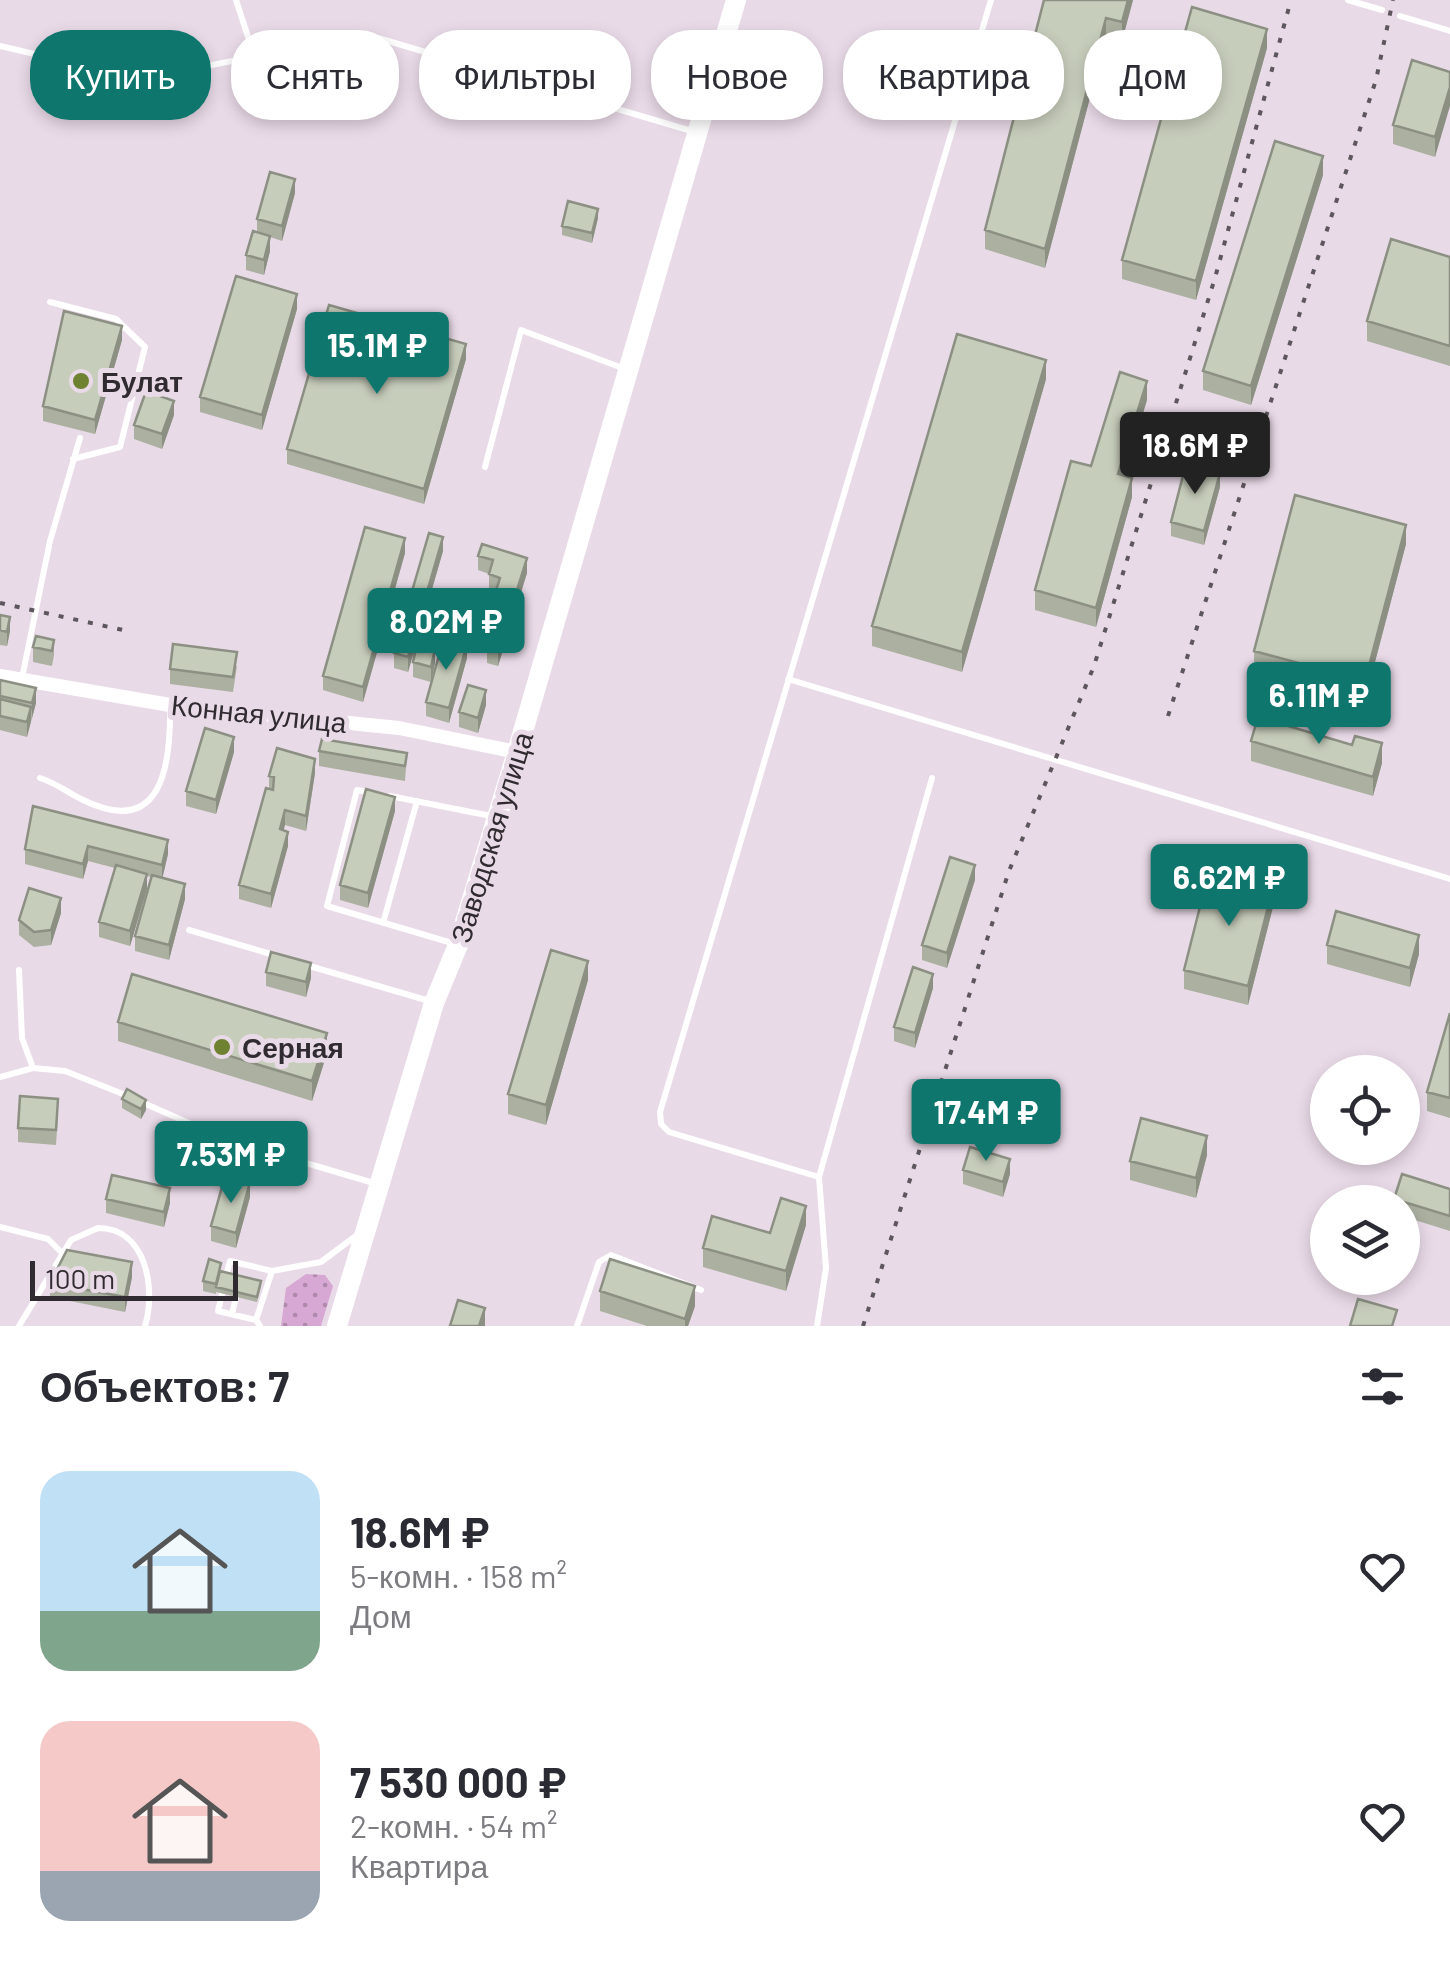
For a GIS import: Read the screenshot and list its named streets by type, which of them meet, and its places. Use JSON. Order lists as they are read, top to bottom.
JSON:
{
  "streets": {
    "street": ["Конная улица", "Заводская улица"]
  },
  "crossings": [
    ["Конная улица", "Заводская улица"]
  ],
  "places": ["Булат", "Серная"],
  "scale_bar": "100 m",
  "page": {
    "chip": [
      "Купить",
      "Снять",
      "Фильтры",
      "Новое",
      "Квартира",
      "Дом"
    ],
    "price": [
      "15.1M ₽",
      "18.6M ₽",
      "8.02M ₽",
      "6.11M ₽",
      "6.62M ₽",
      "17.4M ₽",
      "7.53M ₽"
    ],
    "scale": "100 m",
    "heading": "Объектов: 7",
    "list": [
      {
        "name": "18.6M ₽",
        "note": "5-комн. · 158 m² · Дом"
      },
      {
        "name": "7 530 000 ₽",
        "note": "2-комн. · 54 m² · Квартира"
      }
    ]
  }
}
